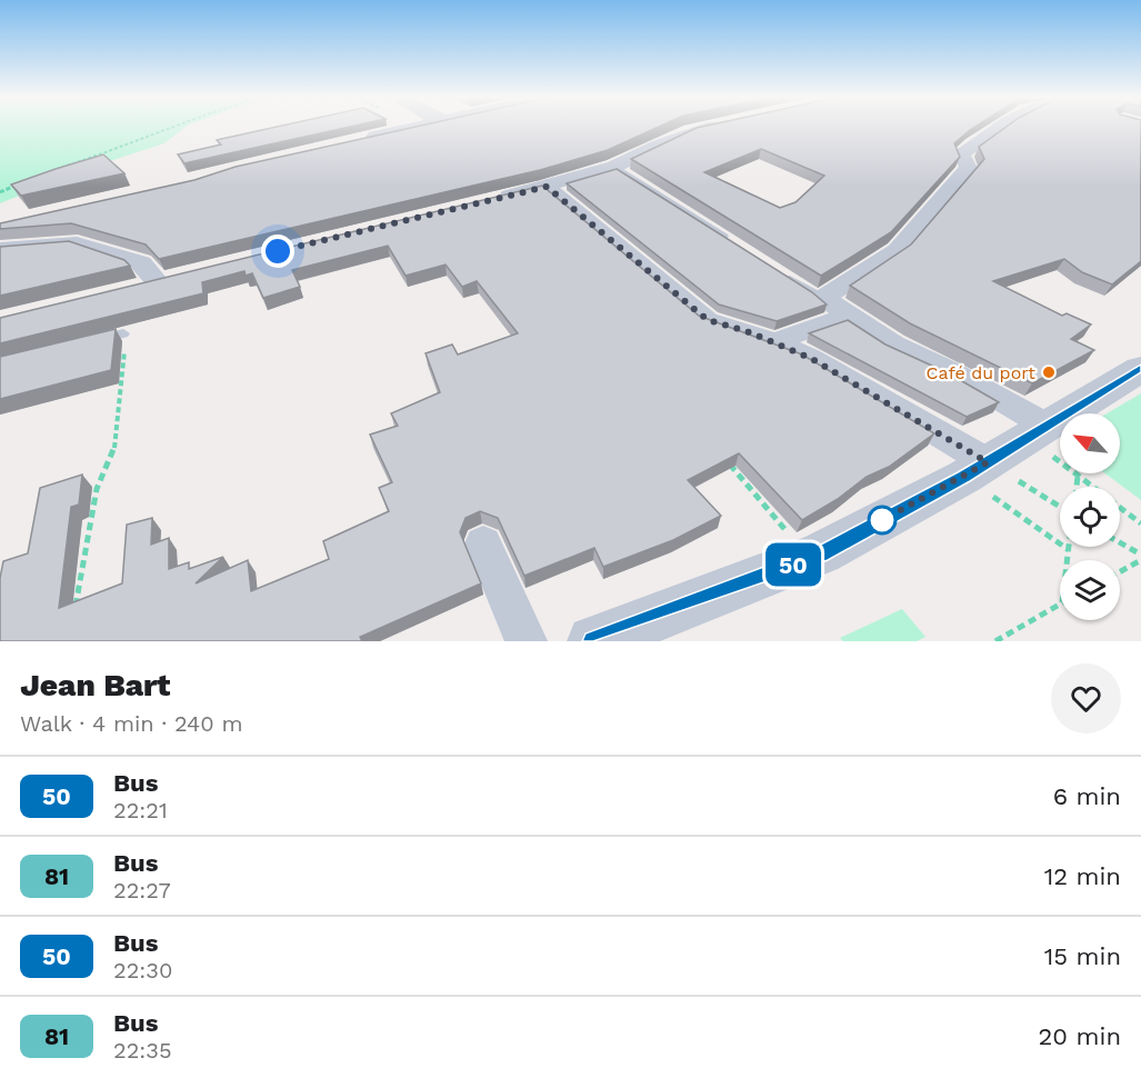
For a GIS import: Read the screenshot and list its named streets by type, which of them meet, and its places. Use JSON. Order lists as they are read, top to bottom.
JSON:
{
  "places": ["Café du port"],
  "lines": ["bus line 50"],
  "north": "top left",
  "page": {
    "on_map": "50",
    "heading": ["Jean Bart", "Walk · 4 min · 240 m"],
    "list": [
      {
        "mark": "50",
        "name": "Bus",
        "note": "22:21",
        "value": "6 min"
      },
      {
        "mark": "81",
        "name": "Bus",
        "note": "22:27",
        "value": "12 min"
      },
      {
        "mark": "50",
        "name": "Bus",
        "note": "22:30",
        "value": "15 min"
      },
      {
        "mark": "81",
        "name": "Bus",
        "note": "22:35",
        "value": "20 min"
      }
    ]
  }
}
